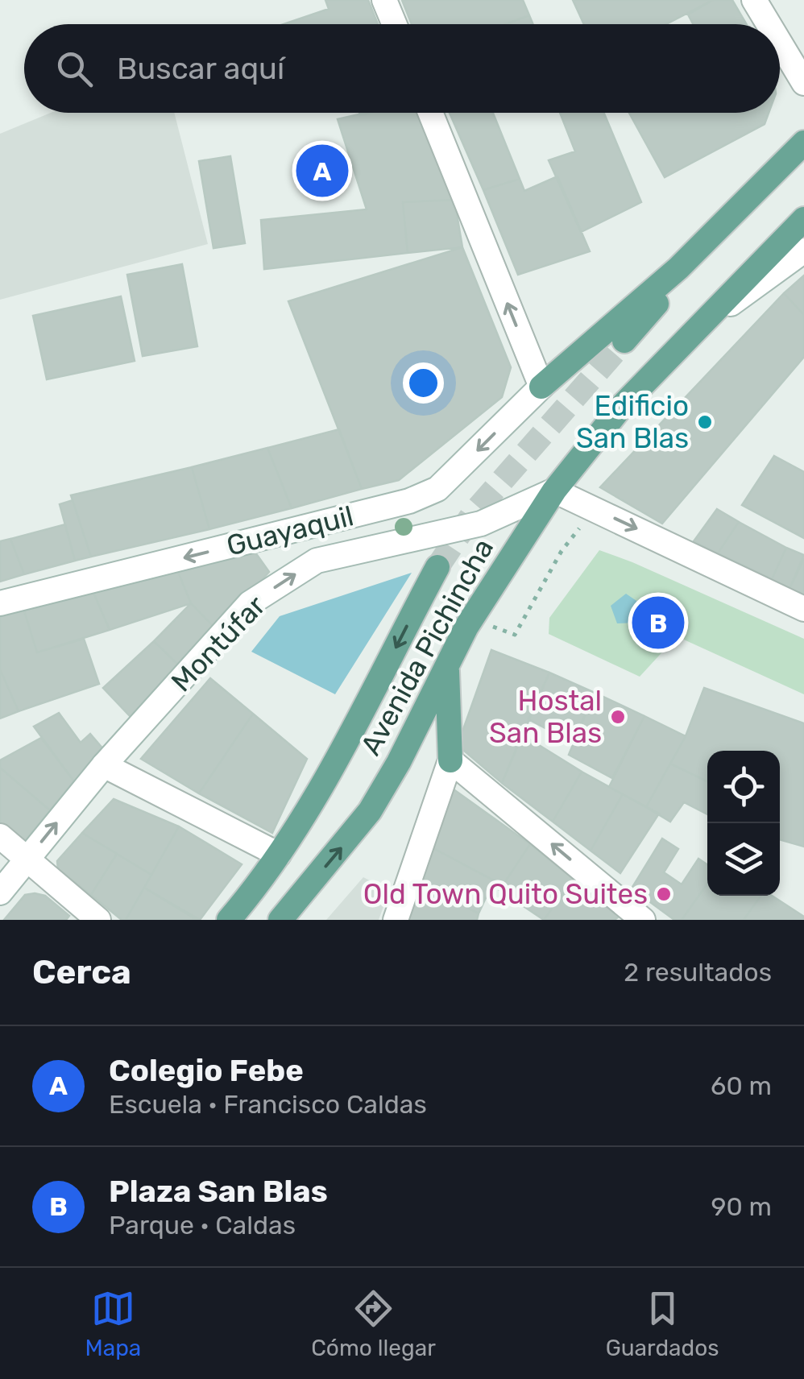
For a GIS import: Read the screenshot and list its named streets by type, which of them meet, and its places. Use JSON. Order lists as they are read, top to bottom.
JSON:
{
  "streets": {
    "main road": ["Avenida Pichincha"],
    "street": ["Guayaquil", "Montúfar"]
  },
  "crossings": [
    ["Montúfar", "Avenida Pichincha"]
  ],
  "one_way": ["Guayaquil", "Montúfar"],
  "places": ["Edificio San Blas", "Hostal San Blas", "Old Town Quito Suites"],
  "page": {
    "search": "Buscar aquí",
    "pins": ["A", "B"],
    "heading": ["Cerca", "2 resultados"],
    "list": [
      {
        "mark": "A",
        "name": "Colegio Febe",
        "note": "Escuela · Francisco Caldas",
        "value": "60 m"
      },
      {
        "mark": "B",
        "name": "Plaza San Blas",
        "note": "Parque · Caldas",
        "value": "90 m"
      }
    ],
    "nav": ["Mapa", "Cómo llegar", "Guardados"]
  }
}
